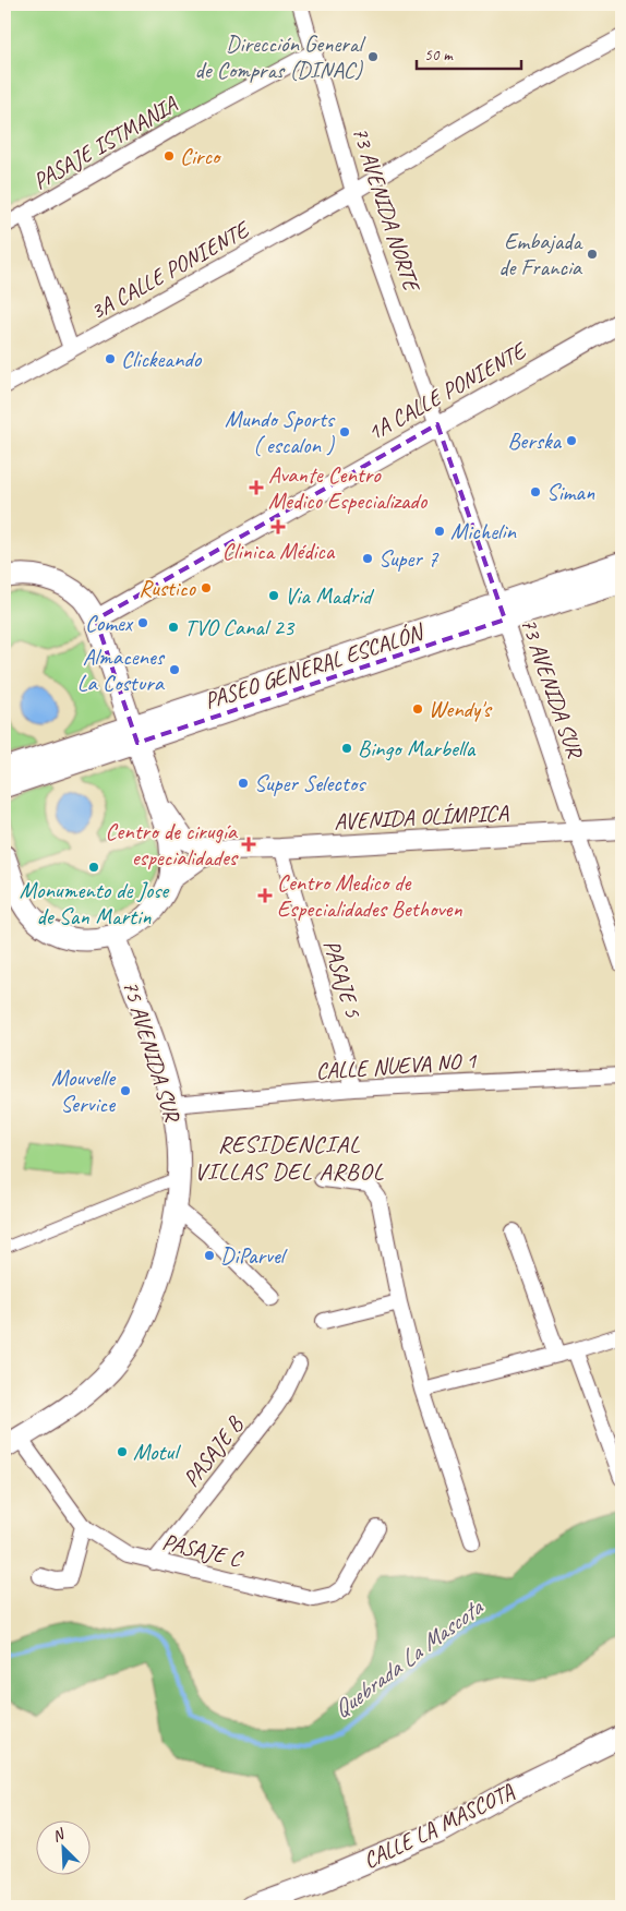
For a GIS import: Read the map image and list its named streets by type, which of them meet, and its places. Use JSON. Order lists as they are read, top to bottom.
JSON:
{
  "streets": {
    "main road": ["PASEO GENERAL ESCALÓN", "75 AVENIDA SUR", "CALLE LA MASCOTA"],
    "street": [
      "PASAJE ISTMANIA",
      "73 AVENIDA NORTE",
      "3A CALLE PONIENTE",
      "1A CALLE PONIENTE",
      "73 AVENIDA SUR",
      "AVENIDA OLÍMPICA",
      "PASAJE 5",
      "CALLE NUEVA NO 1",
      "PASAJE B",
      "PASAJE C"
    ]
  },
  "crossings": [
    ["PASAJE ISTMANIA", "73 AVENIDA NORTE"],
    ["73 AVENIDA NORTE", "3A CALLE PONIENTE"],
    ["73 AVENIDA NORTE", "1A CALLE PONIENTE"],
    ["73 AVENIDA NORTE", "73 AVENIDA SUR"],
    ["1A CALLE PONIENTE", "73 AVENIDA SUR"],
    ["PASEO GENERAL ESCALÓN", "73 AVENIDA SUR"],
    ["73 AVENIDA SUR", "AVENIDA OLÍMPICA"],
    ["AVENIDA OLÍMPICA", "PASAJE 5"],
    ["PASAJE 5", "CALLE NUEVA NO 1"],
    ["75 AVENIDA SUR", "CALLE NUEVA NO 1"],
    ["75 AVENIDA SUR", "PASAJE C"],
    ["PASAJE B", "PASAJE C"]
  ],
  "districts": ["RESIDENCIAL VILLAS DEL ARBOL"],
  "water": ["Quebrada La Mascota"],
  "places": {
    "other": [
      "Dirección General de Compras (DINAC)",
      "Circo",
      "Embajada de Francia",
      "Clickeando",
      "Mundo Sports ( escalon )",
      "Berska",
      "Siman",
      "Michelin",
      "Super 7",
      "Rustico",
      "Via Madrid",
      "Comex",
      "TVO Canal 23",
      "Almacenes La Costura",
      "Wendy's",
      "Bingo Marbella",
      "Super Selectos",
      "Monumento de Jose de San Martin",
      "Mouvelle Service",
      "DiParvel",
      "Motul"
    ],
    "health": [
      "Avante Centro Medico Especializado",
      "Clinica Médica",
      "Centro de cirugía especialidades",
      "Centro Medico de Especialidades Bethoven"
    ]
  },
  "scale_bar": "50 m",
  "north": "top left"
}
